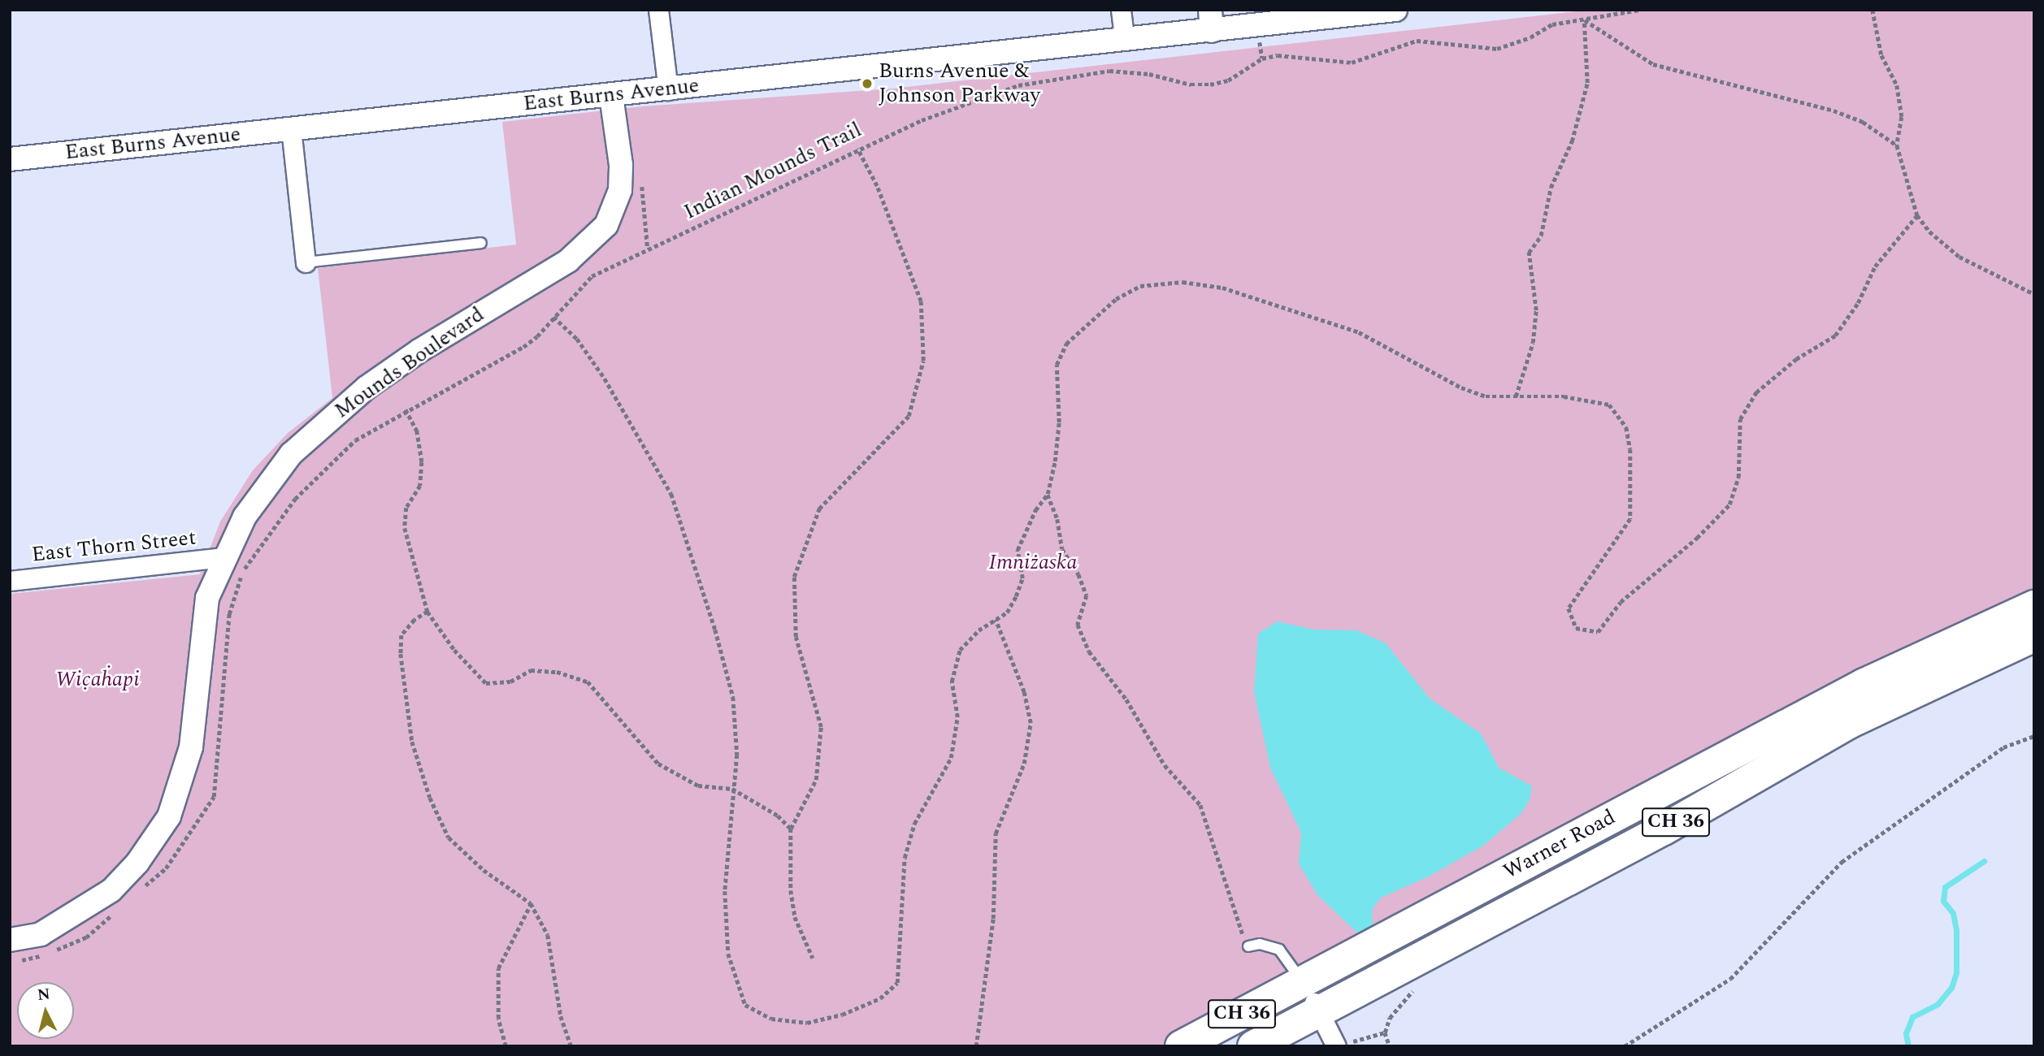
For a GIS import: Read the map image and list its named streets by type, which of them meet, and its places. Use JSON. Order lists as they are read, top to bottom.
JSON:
{
  "streets": {
    "highway": ["CH 36", "Warner Road"],
    "street": ["East Burns Avenue", "Mounds Boulevard", "East Thorn Street"],
    "path": ["Indian Mounds Trail"]
  },
  "crossings": [
    ["East Burns Avenue", "Mounds Boulevard"],
    ["Mounds Boulevard", "East Thorn Street"]
  ],
  "parks": ["Imniżaska", "Wic̣aḣapi"],
  "places": ["Burns Avenue & Johnson Parkway"],
  "north": "top"
}
